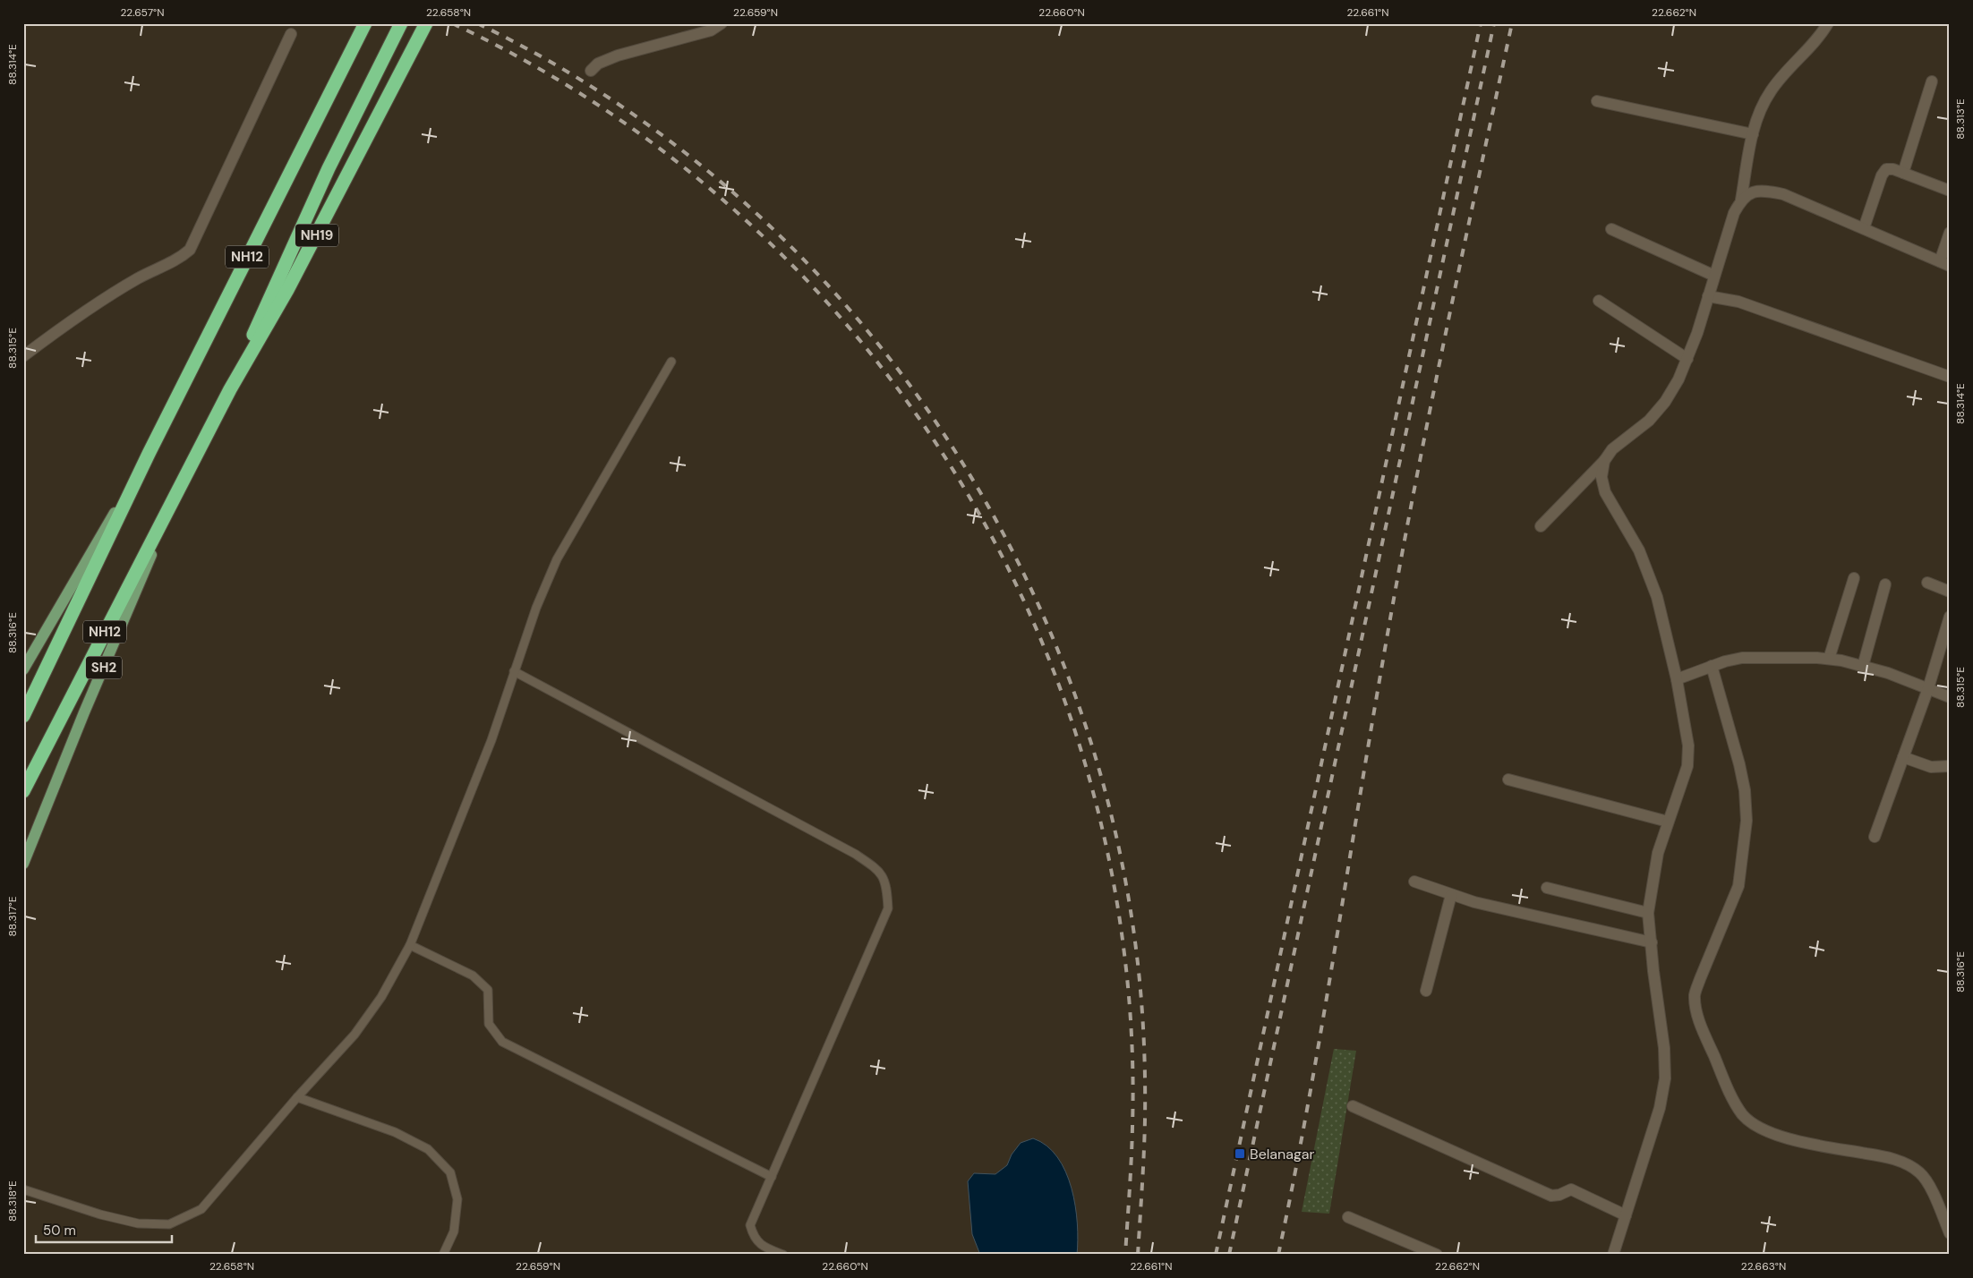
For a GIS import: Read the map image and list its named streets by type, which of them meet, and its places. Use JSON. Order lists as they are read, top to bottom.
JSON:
{
  "streets": {
    "highway": ["NH19", "NH12"],
    "main road": ["SH2"]
  },
  "crossings": [
    ["NH19", "NH12"],
    ["NH12", "SH2"]
  ],
  "places": {
    "transit": ["Belanagar"]
  },
  "scale_bar": "50 m",
  "coordinates": [
    "22.657°N",
    "22.658°N",
    "22.659°N",
    "22.660°N",
    "22.661°N",
    "22.662°N",
    "88.314°E",
    "88.313°E",
    "88.315°E",
    "88.316°E",
    "88.317°E",
    "88.318°E",
    "22.663°N"
  ]
}
